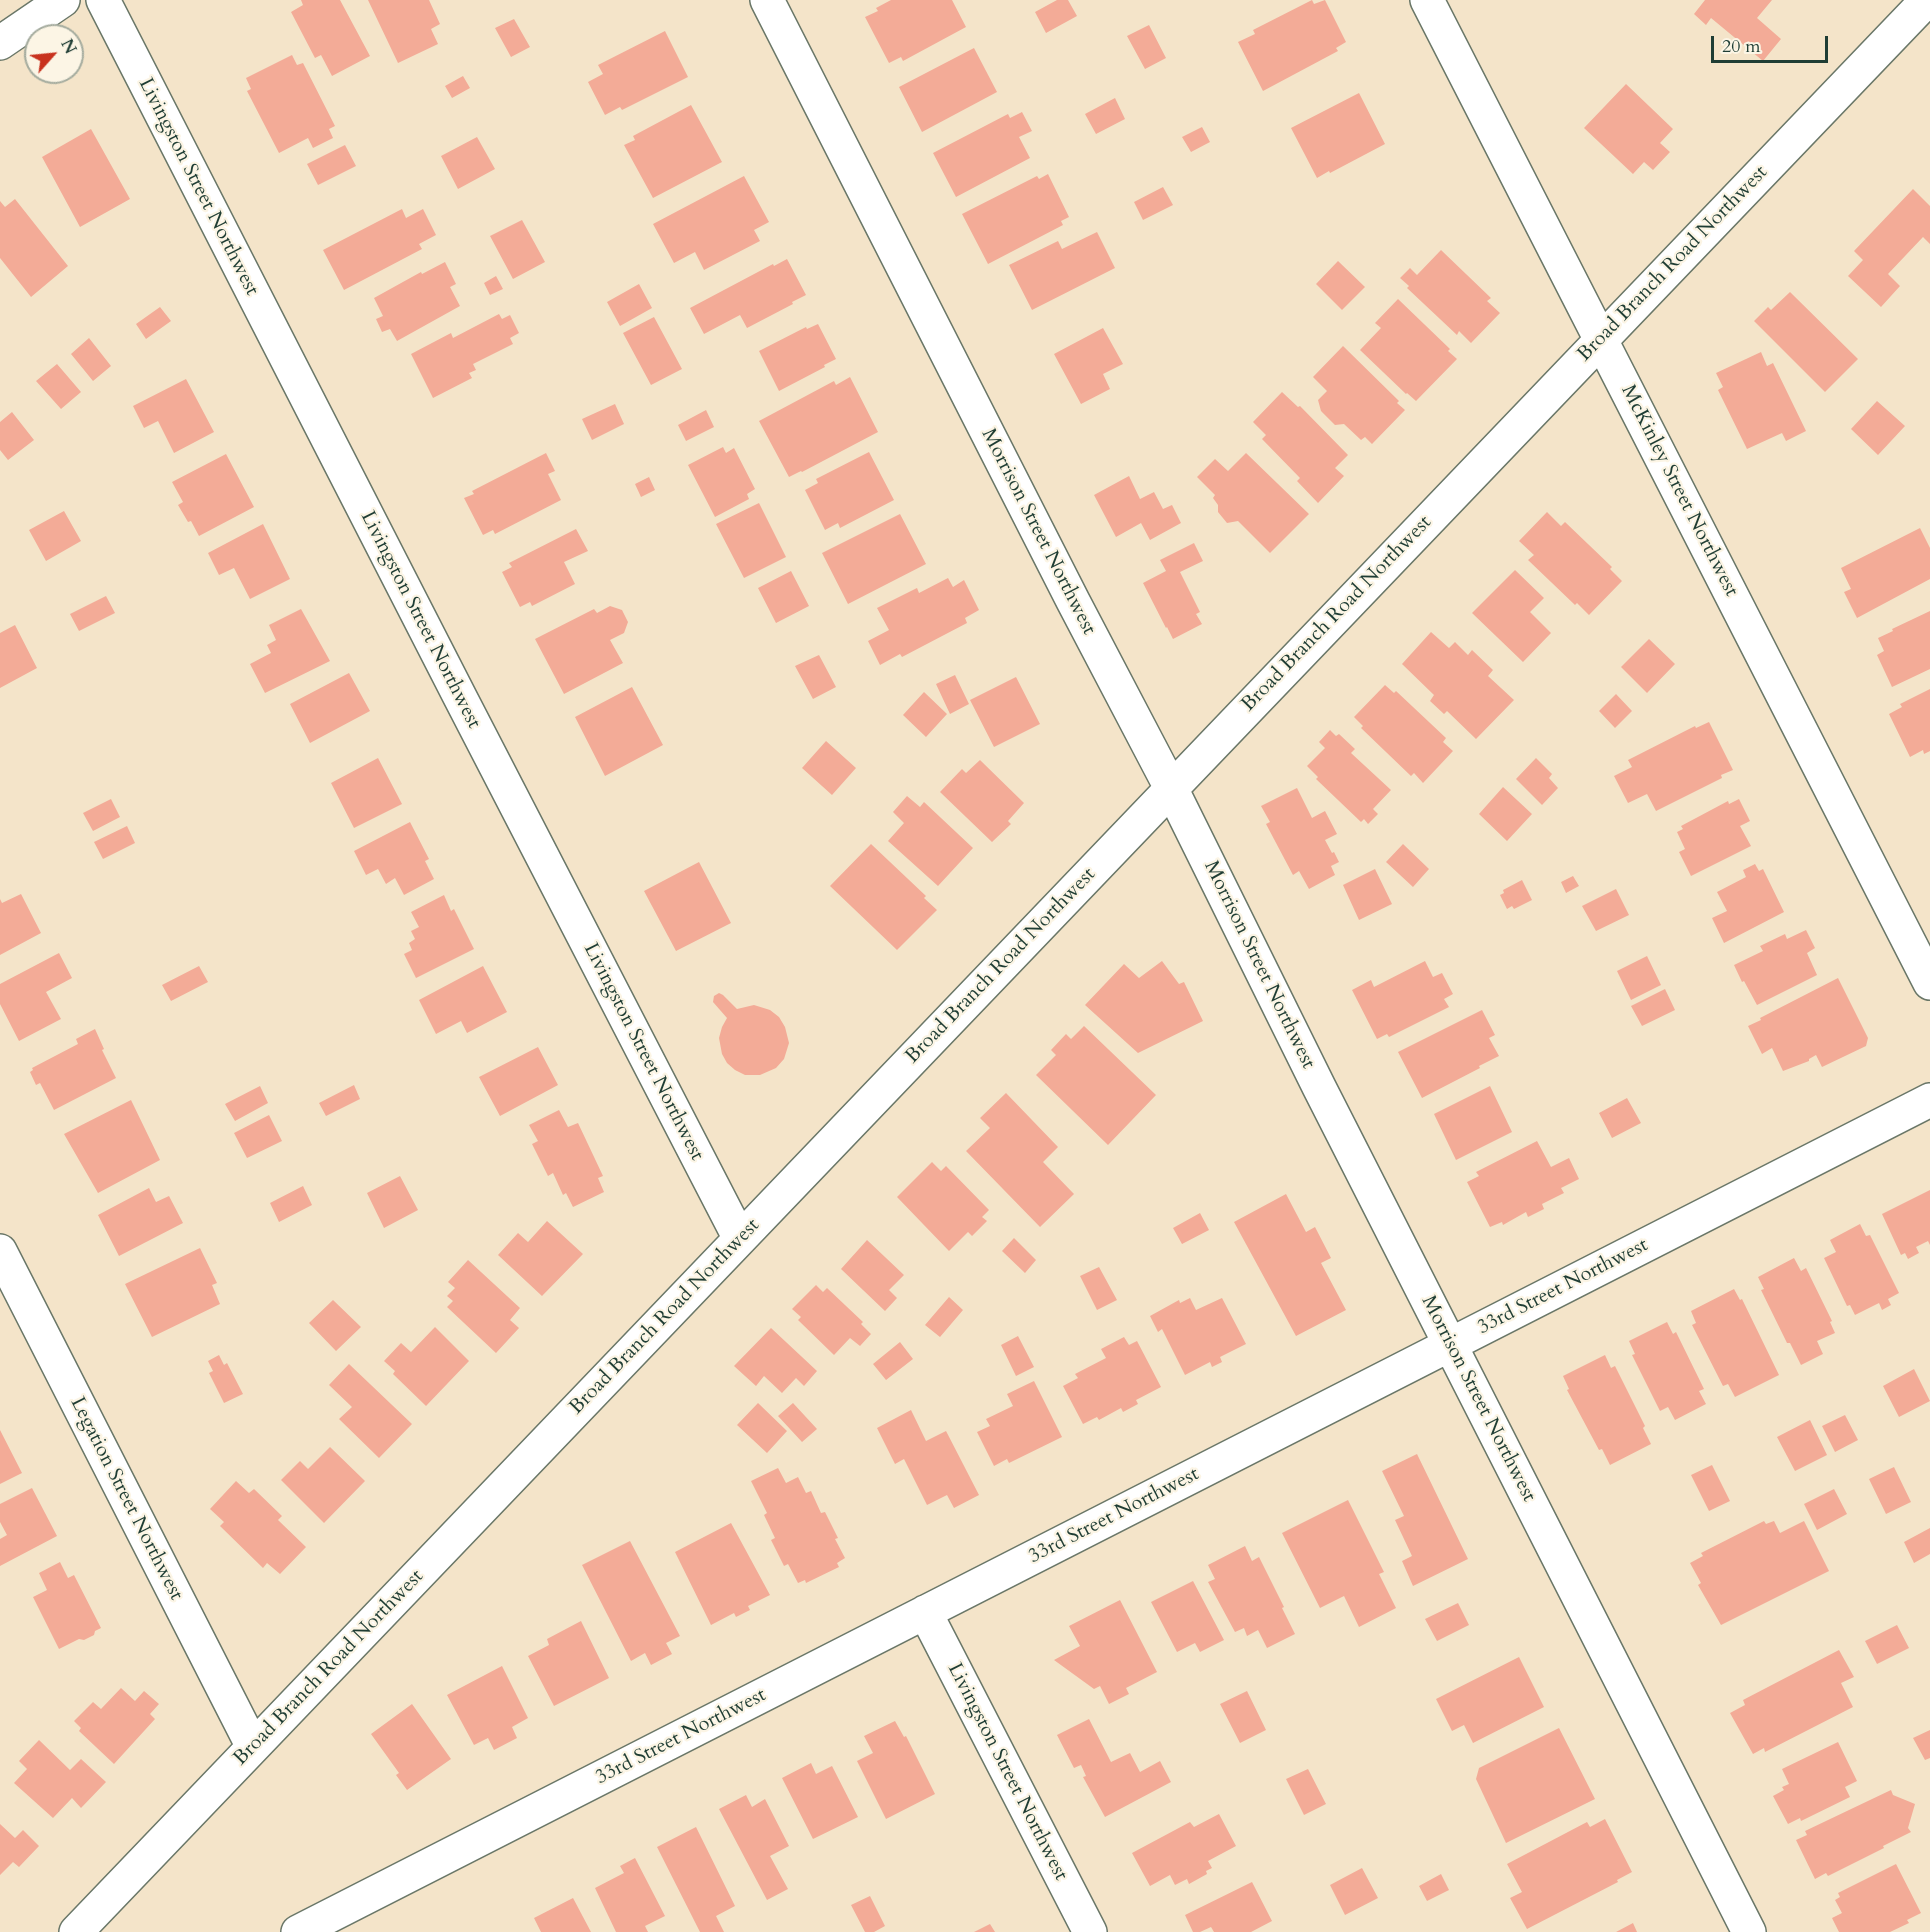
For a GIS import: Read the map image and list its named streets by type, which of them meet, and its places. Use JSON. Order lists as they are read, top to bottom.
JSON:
{
  "streets": {
    "street": [
      "Livingston Street Northwest",
      "Broad Branch Road Northwest",
      "McKinley Street Northwest",
      "Morrison Street Northwest",
      "33rd Street Northwest",
      "Legation Street Northwest"
    ]
  },
  "crossings": [
    ["Livingston Street Northwest", "Broad Branch Road Northwest"],
    ["Livingston Street Northwest", "33rd Street Northwest"],
    ["Broad Branch Road Northwest", "McKinley Street Northwest"],
    ["Broad Branch Road Northwest", "Morrison Street Northwest"],
    ["Broad Branch Road Northwest", "Legation Street Northwest"],
    ["Morrison Street Northwest", "33rd Street Northwest"]
  ],
  "scale_bar": "20 m",
  "north": "top right"
}
